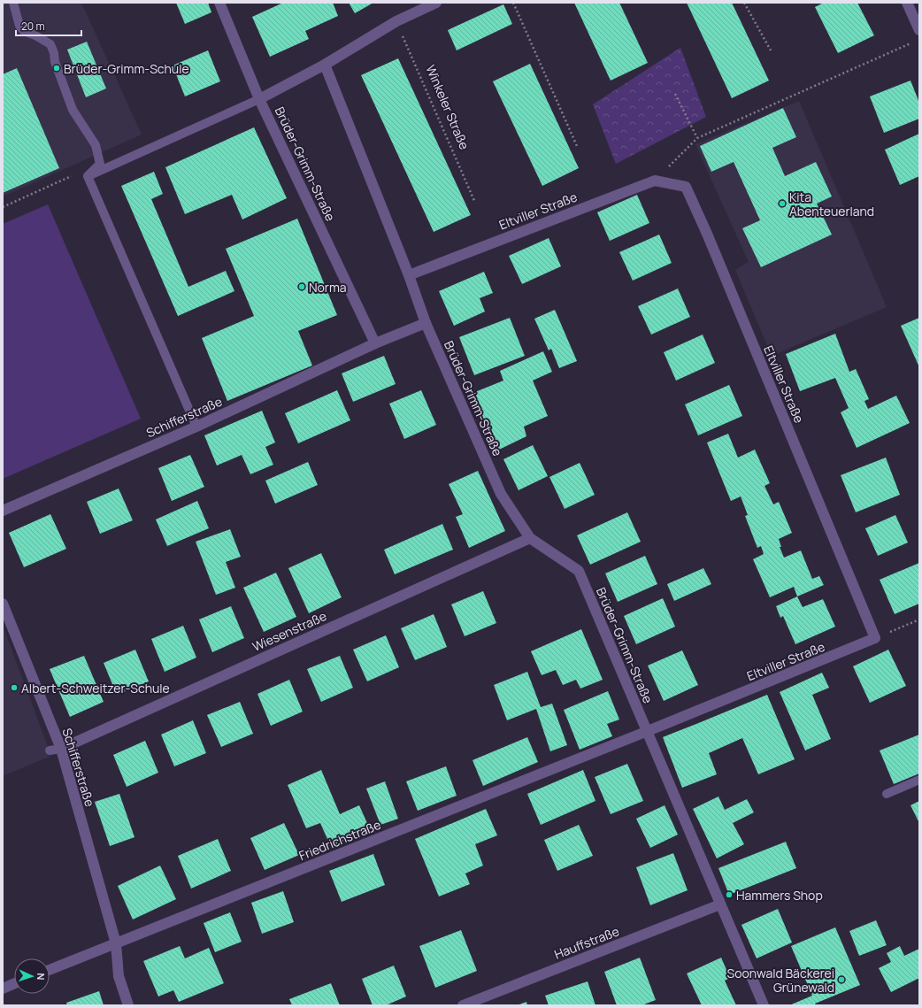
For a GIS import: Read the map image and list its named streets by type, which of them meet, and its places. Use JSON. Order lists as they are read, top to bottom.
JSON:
{
  "streets": {
    "street": [
      "Brüder-Grimm-Straße",
      "Eltviller Straße",
      "Schifferstraße",
      "Wiesenstraße",
      "Friedrichstraße",
      "Hauffstraße"
    ],
    "path": ["Winkeler Straße"]
  },
  "crossings": [
    ["Brüder-Grimm-Straße", "Eltviller Straße"],
    ["Brüder-Grimm-Straße", "Schifferstraße"],
    ["Brüder-Grimm-Straße", "Wiesenstraße"],
    ["Brüder-Grimm-Straße", "Friedrichstraße"],
    ["Brüder-Grimm-Straße", "Hauffstraße"],
    ["Eltviller Straße", "Friedrichstraße"],
    ["Schifferstraße", "Wiesenstraße"],
    ["Schifferstraße", "Friedrichstraße"]
  ],
  "places": [
    "Brüder-Grimm-Schule",
    "Kita Abenteuerland",
    "Norma",
    "Albert-Schweitzer-Schule",
    "Hammers Shop",
    "Soonwald Bäckerei Grünewald"
  ],
  "scale_bar": "20 m",
  "north": "right"
}
